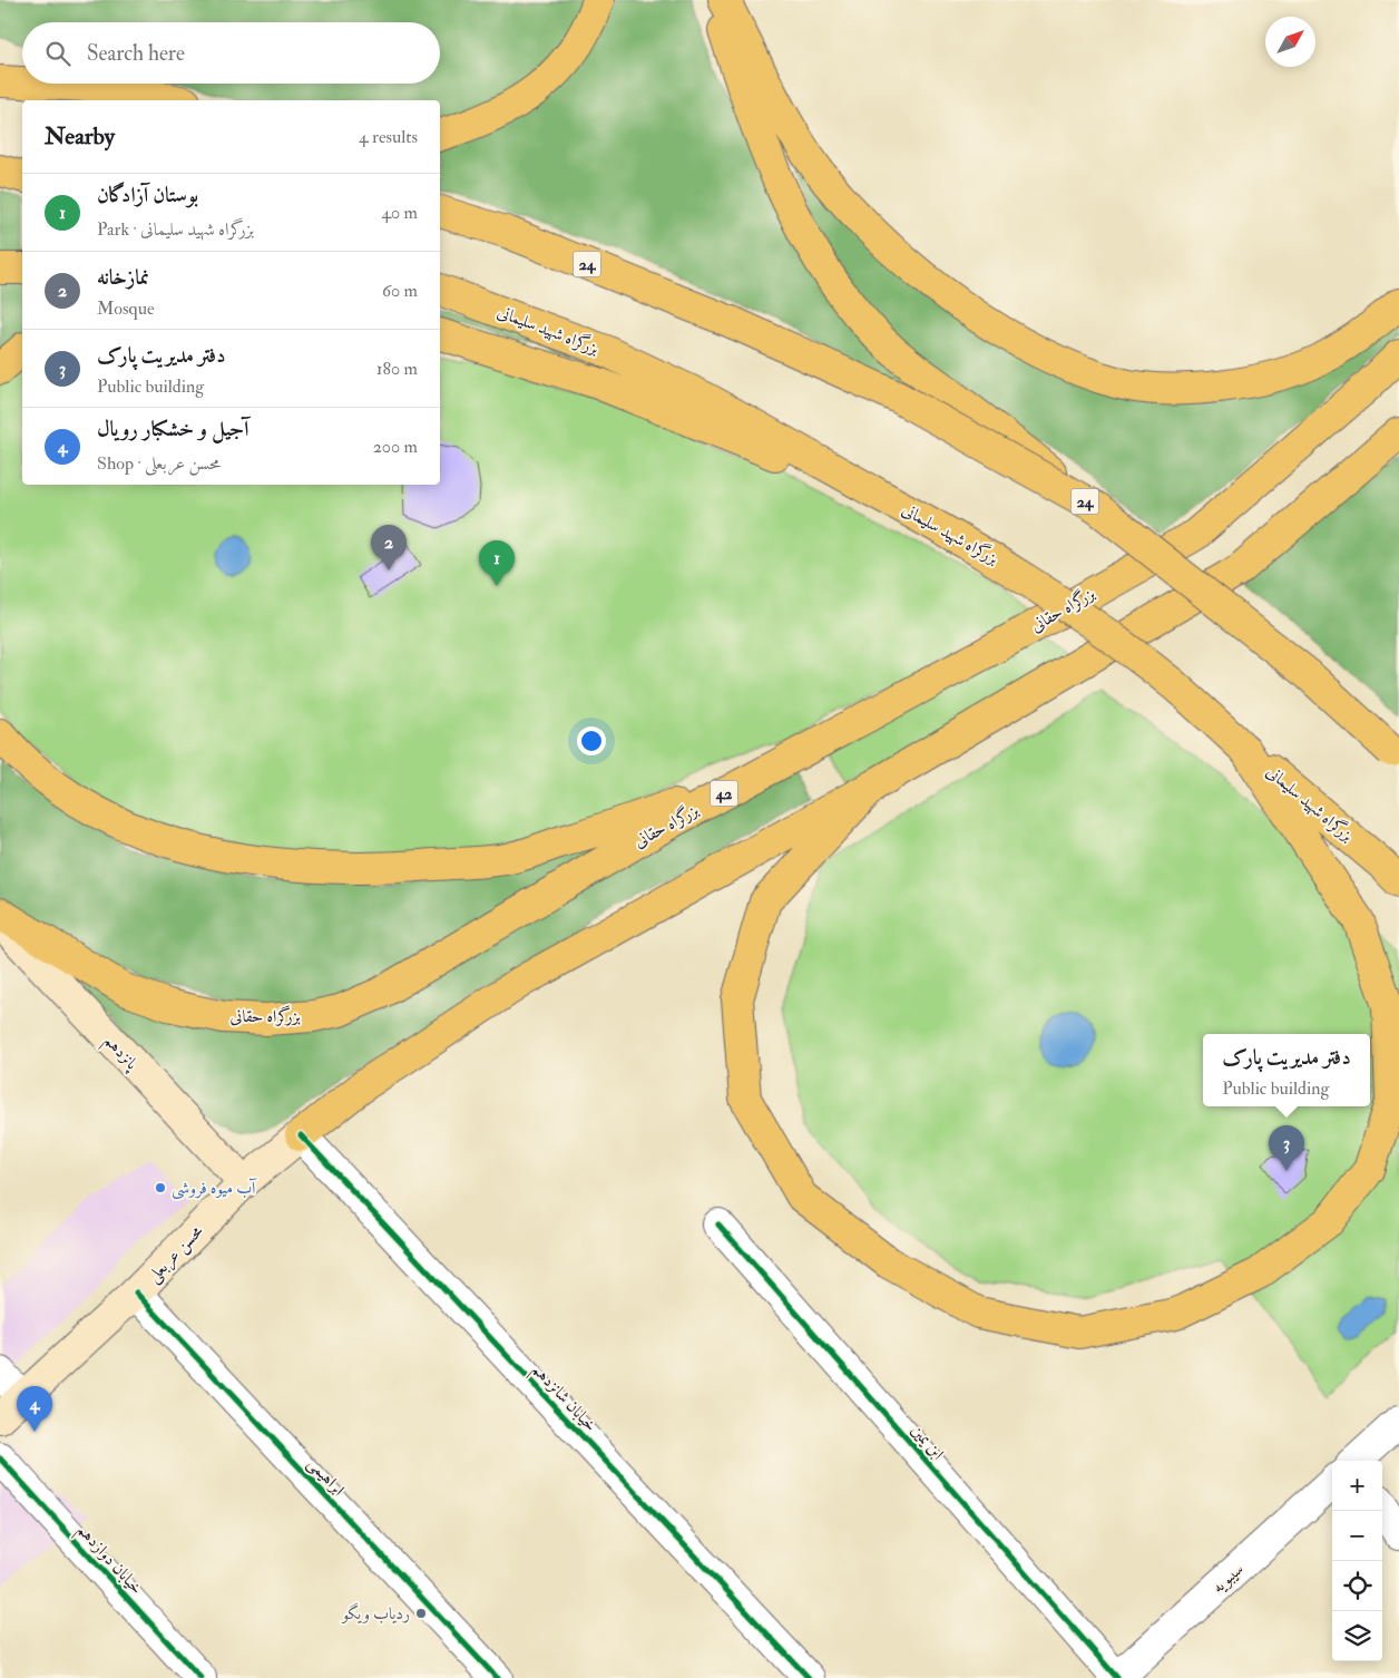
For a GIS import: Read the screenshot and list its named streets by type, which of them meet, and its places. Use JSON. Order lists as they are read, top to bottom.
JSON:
{
  "streets": {
    "highway": [
      "24",
      "بزرگراه شهید سلیمانی",
      "بزرگراه حقانی",
      "42"
    ],
    "main road": ["پانزدهم", "محسن عربعلی"],
    "street": [
      "خیابان شانزدهم",
      "ابن یمین",
      "ابراهیمی",
      "خیابان دوازدهم",
      "سیبویه"
    ]
  },
  "crossings": [
    ["پانزدهم", "محسن عربعلی"],
    ["محسن عربعلی", "خیابان شانزدهم"],
    ["محسن عربعلی", "ابراهیمی"],
    ["ابن یمین", "سیبویه"]
  ],
  "places": ["آب میوه فروشی", "ردیاب ویگو"],
  "north": "top right",
  "page": {
    "search": "Search here",
    "heading": ["Nearby", "4 results"],
    "list": [
      {
        "mark": "1",
        "name": "بوستان آزادگان",
        "note": "Park · بزرگراه شهید سلیمانی",
        "value": "40 m"
      },
      {
        "mark": "2",
        "name": "نمازخانه",
        "note": "Mosque",
        "value": "60 m"
      },
      {
        "mark": "3",
        "name": "دفتر مدیریت پارک",
        "note": "Public building",
        "value": "180 m"
      },
      {
        "mark": "4",
        "name": "آجیل و خشکبار رویال",
        "note": "Shop · محسن عربعلی",
        "value": "200 m"
      }
    ],
    "pins": [
      "2",
      "1",
      "3",
      "4"
    ],
    "popup": ["دفتر مدیریت پارک", "Public building"],
    "map_buttons": ["+", "−"]
  }
}
